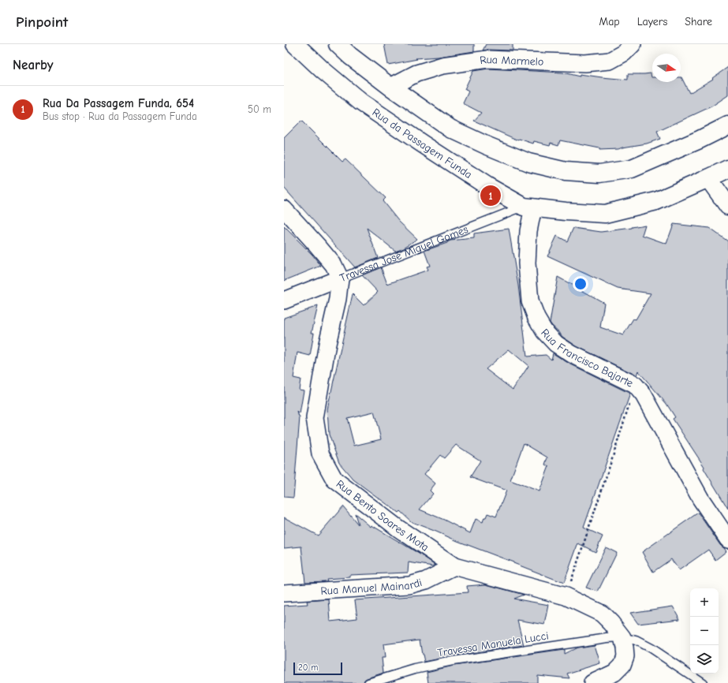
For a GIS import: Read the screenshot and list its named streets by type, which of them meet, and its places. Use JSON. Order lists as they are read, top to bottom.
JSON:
{
  "streets": {
    "main road": ["Rua da Passagem Funda"],
    "street": [
      "Rua Marmelo",
      "Travessa José Miguel Gomes",
      "Rua Francisco Bajarte",
      "Rua Bento Soares Mota",
      "Rua Manuel Mainardi"
    ],
    "lane": ["Travessa Manuela Lucci"]
  },
  "crossings": [
    ["Rua da Passagem Funda", "Travessa José Miguel Gomes"],
    ["Rua da Passagem Funda", "Rua Francisco Bajarte"],
    ["Travessa José Miguel Gomes", "Rua Francisco Bajarte"],
    ["Travessa José Miguel Gomes", "Rua Bento Soares Mota"],
    ["Rua Bento Soares Mota", "Rua Manuel Mainardi"],
    ["Rua Bento Soares Mota", "Travessa Manuela Lucci"]
  ],
  "scale_bar": "20 m",
  "north": "right",
  "page": {
    "header": "Pinpoint",
    "nav": ["Map", "Layers", "Share"],
    "heading": "Nearby",
    "list": [
      {
        "mark": "1",
        "name": "Rua Da Passagem Funda, 654",
        "note": "Bus stop · Rua da Passagem Funda",
        "value": "50 m"
      }
    ],
    "pins": "1",
    "map_buttons": ["+", "−"],
    "scale": "20 m"
  }
}
